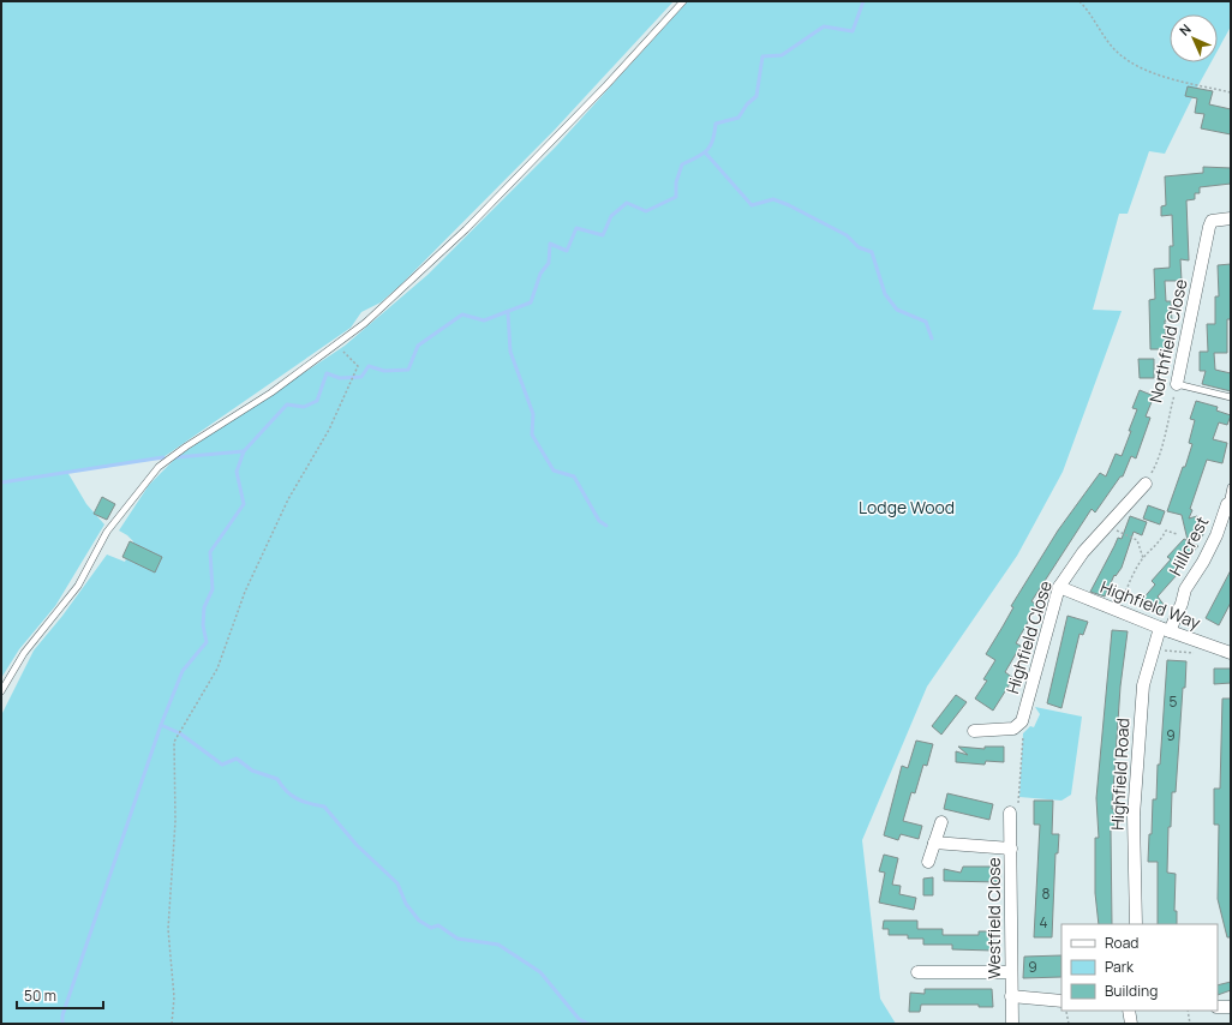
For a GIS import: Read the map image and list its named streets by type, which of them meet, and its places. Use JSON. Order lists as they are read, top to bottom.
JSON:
{
  "streets": {
    "street": [
      "Northfield Close",
      "Hillcrest",
      "Highfield Way",
      "Highfield Close",
      "Highfield Road",
      "Westfield Close"
    ]
  },
  "crossings": [
    ["Northfield Close", "Highfield Close"],
    ["Hillcrest", "Highfield Way"],
    ["Hillcrest", "Highfield Road"],
    ["Highfield Way", "Highfield Close"],
    ["Highfield Way", "Highfield Road"]
  ],
  "parks": ["Lodge Wood"],
  "house_numbers": [
    "5",
    "9",
    "8",
    "4",
    "9"
  ],
  "legend": ["Road", "Park", "Building"],
  "scale_bar": "50 m",
  "north": "top left"
}
